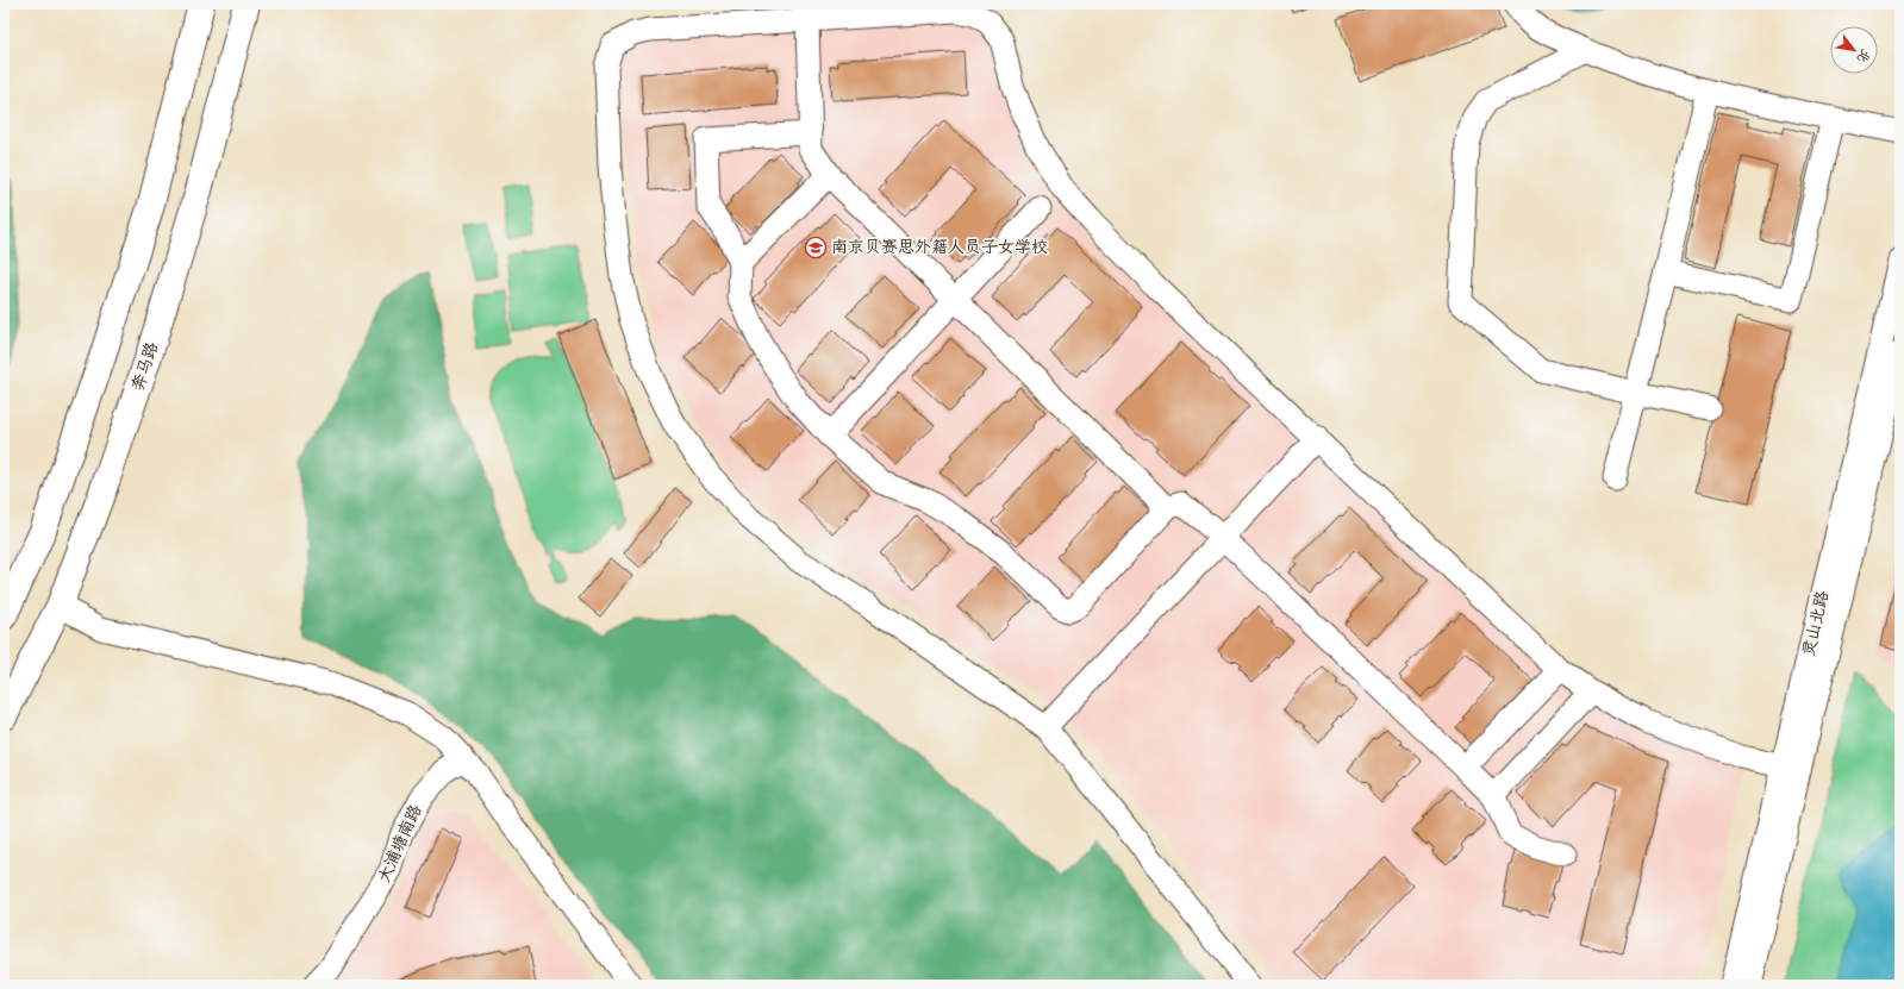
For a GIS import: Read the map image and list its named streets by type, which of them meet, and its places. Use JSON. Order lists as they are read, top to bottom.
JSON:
{
  "streets": {
    "main road": ["奔马路"],
    "street": ["灵山北路", "大浦塘南路"]
  },
  "places": {
    "school or university": ["南京贝赛思外籍人员子女学校"]
  },
  "north": "bottom right"
}
